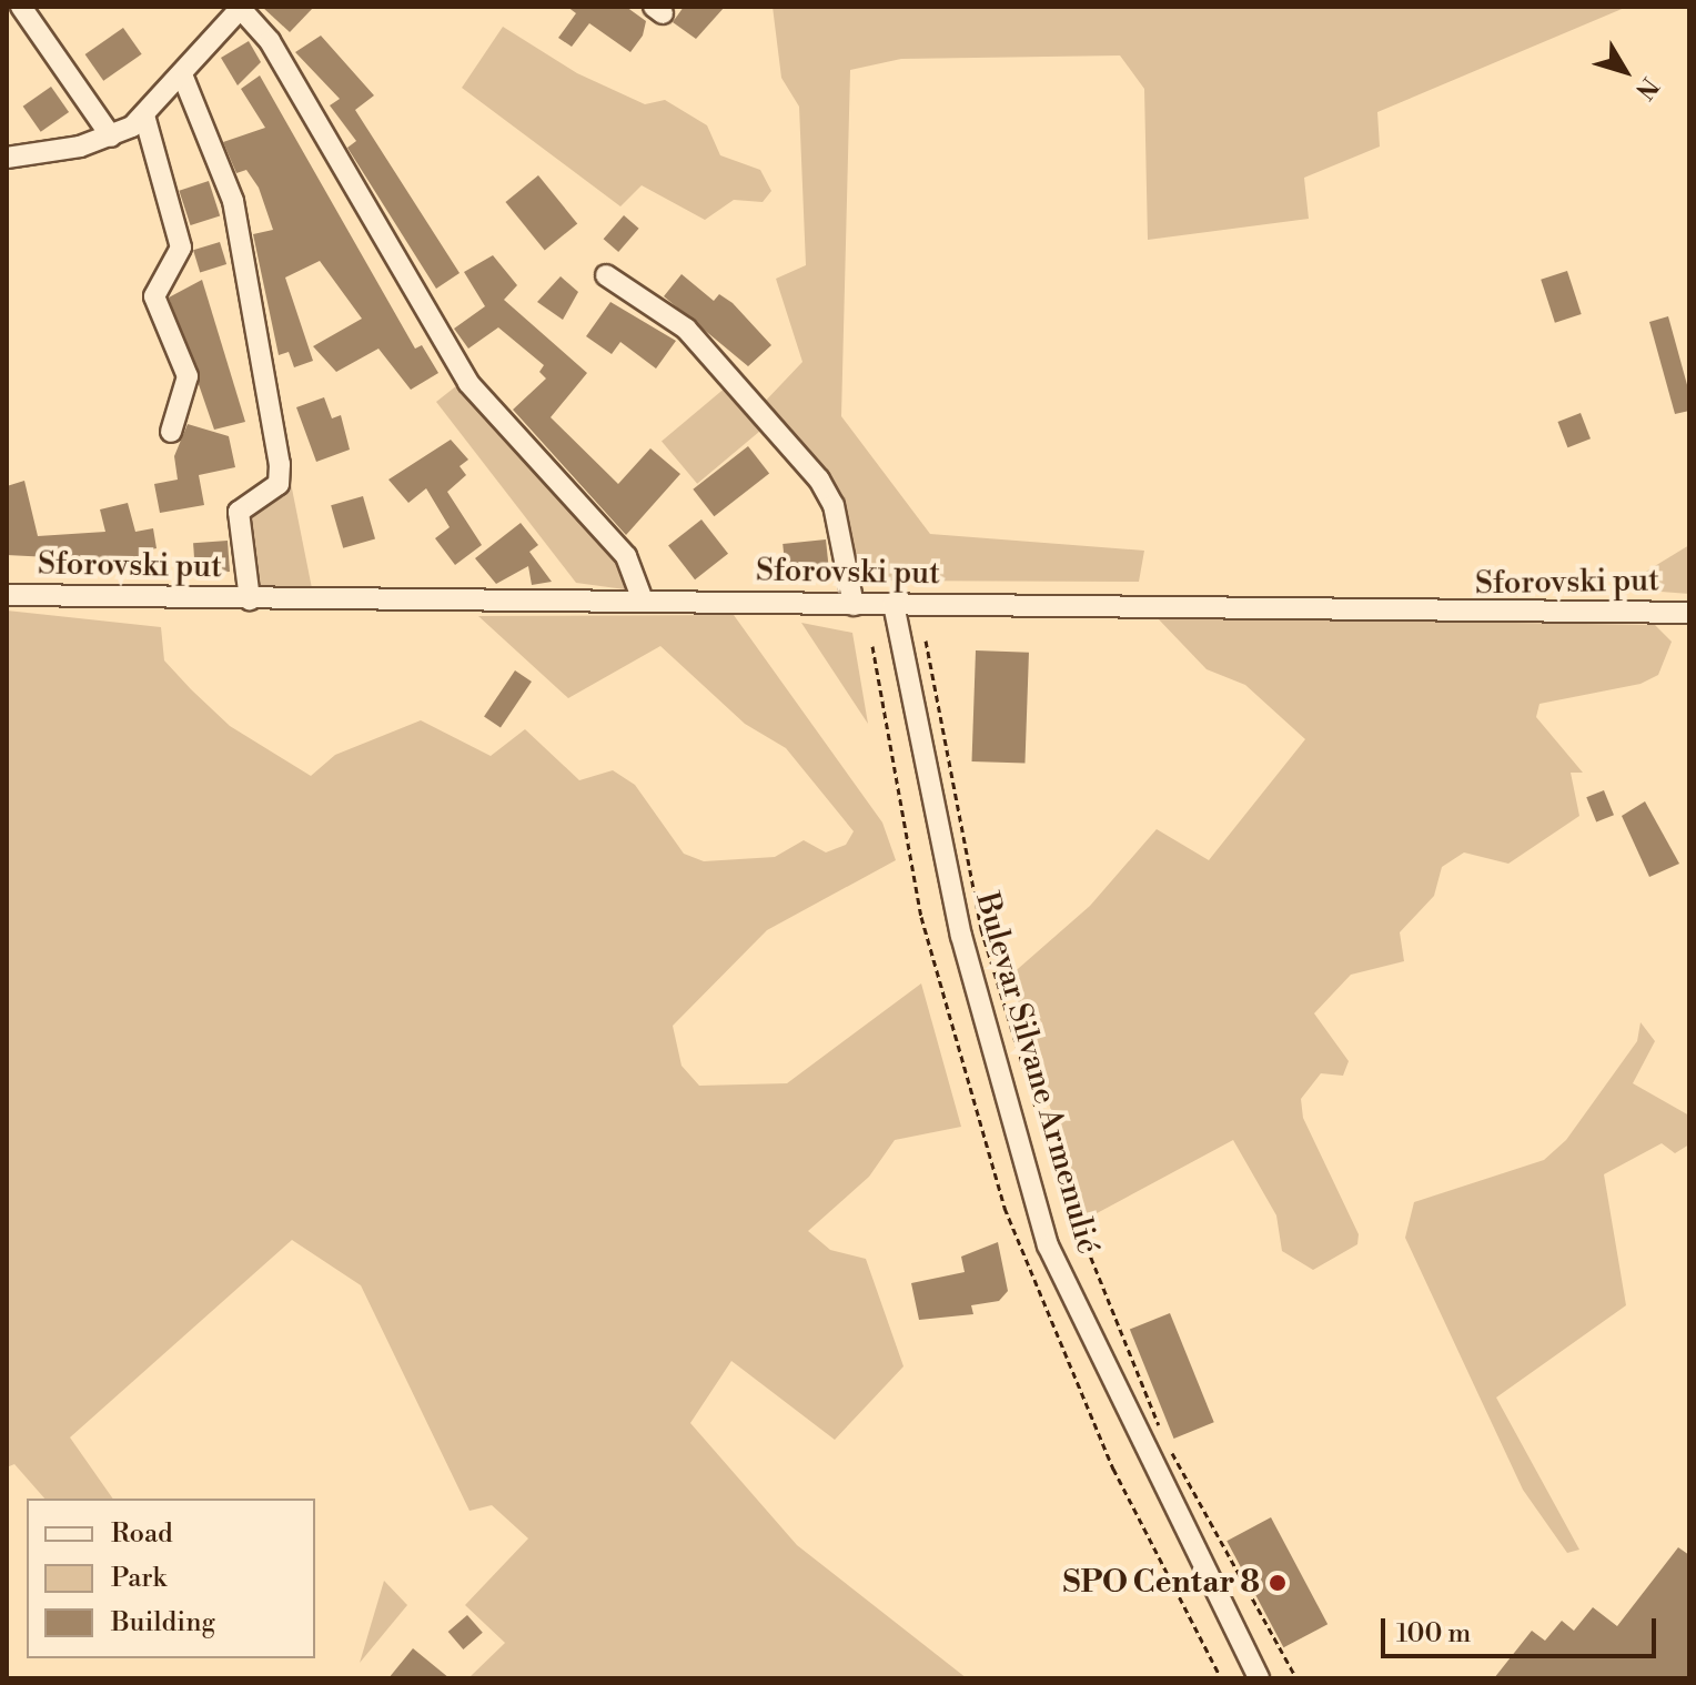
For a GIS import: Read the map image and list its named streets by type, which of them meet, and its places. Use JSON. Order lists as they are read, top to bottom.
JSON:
{
  "streets": {
    "street": ["Sforovski put", "Bulevar Silvane Armenulić"]
  },
  "crossings": [
    ["Sforovski put", "Bulevar Silvane Armenulić"]
  ],
  "places": ["SPO Centar 8"],
  "legend": ["Road", "Park", "Building"],
  "scale_bar": "100 m",
  "north": "bottom right"
}
